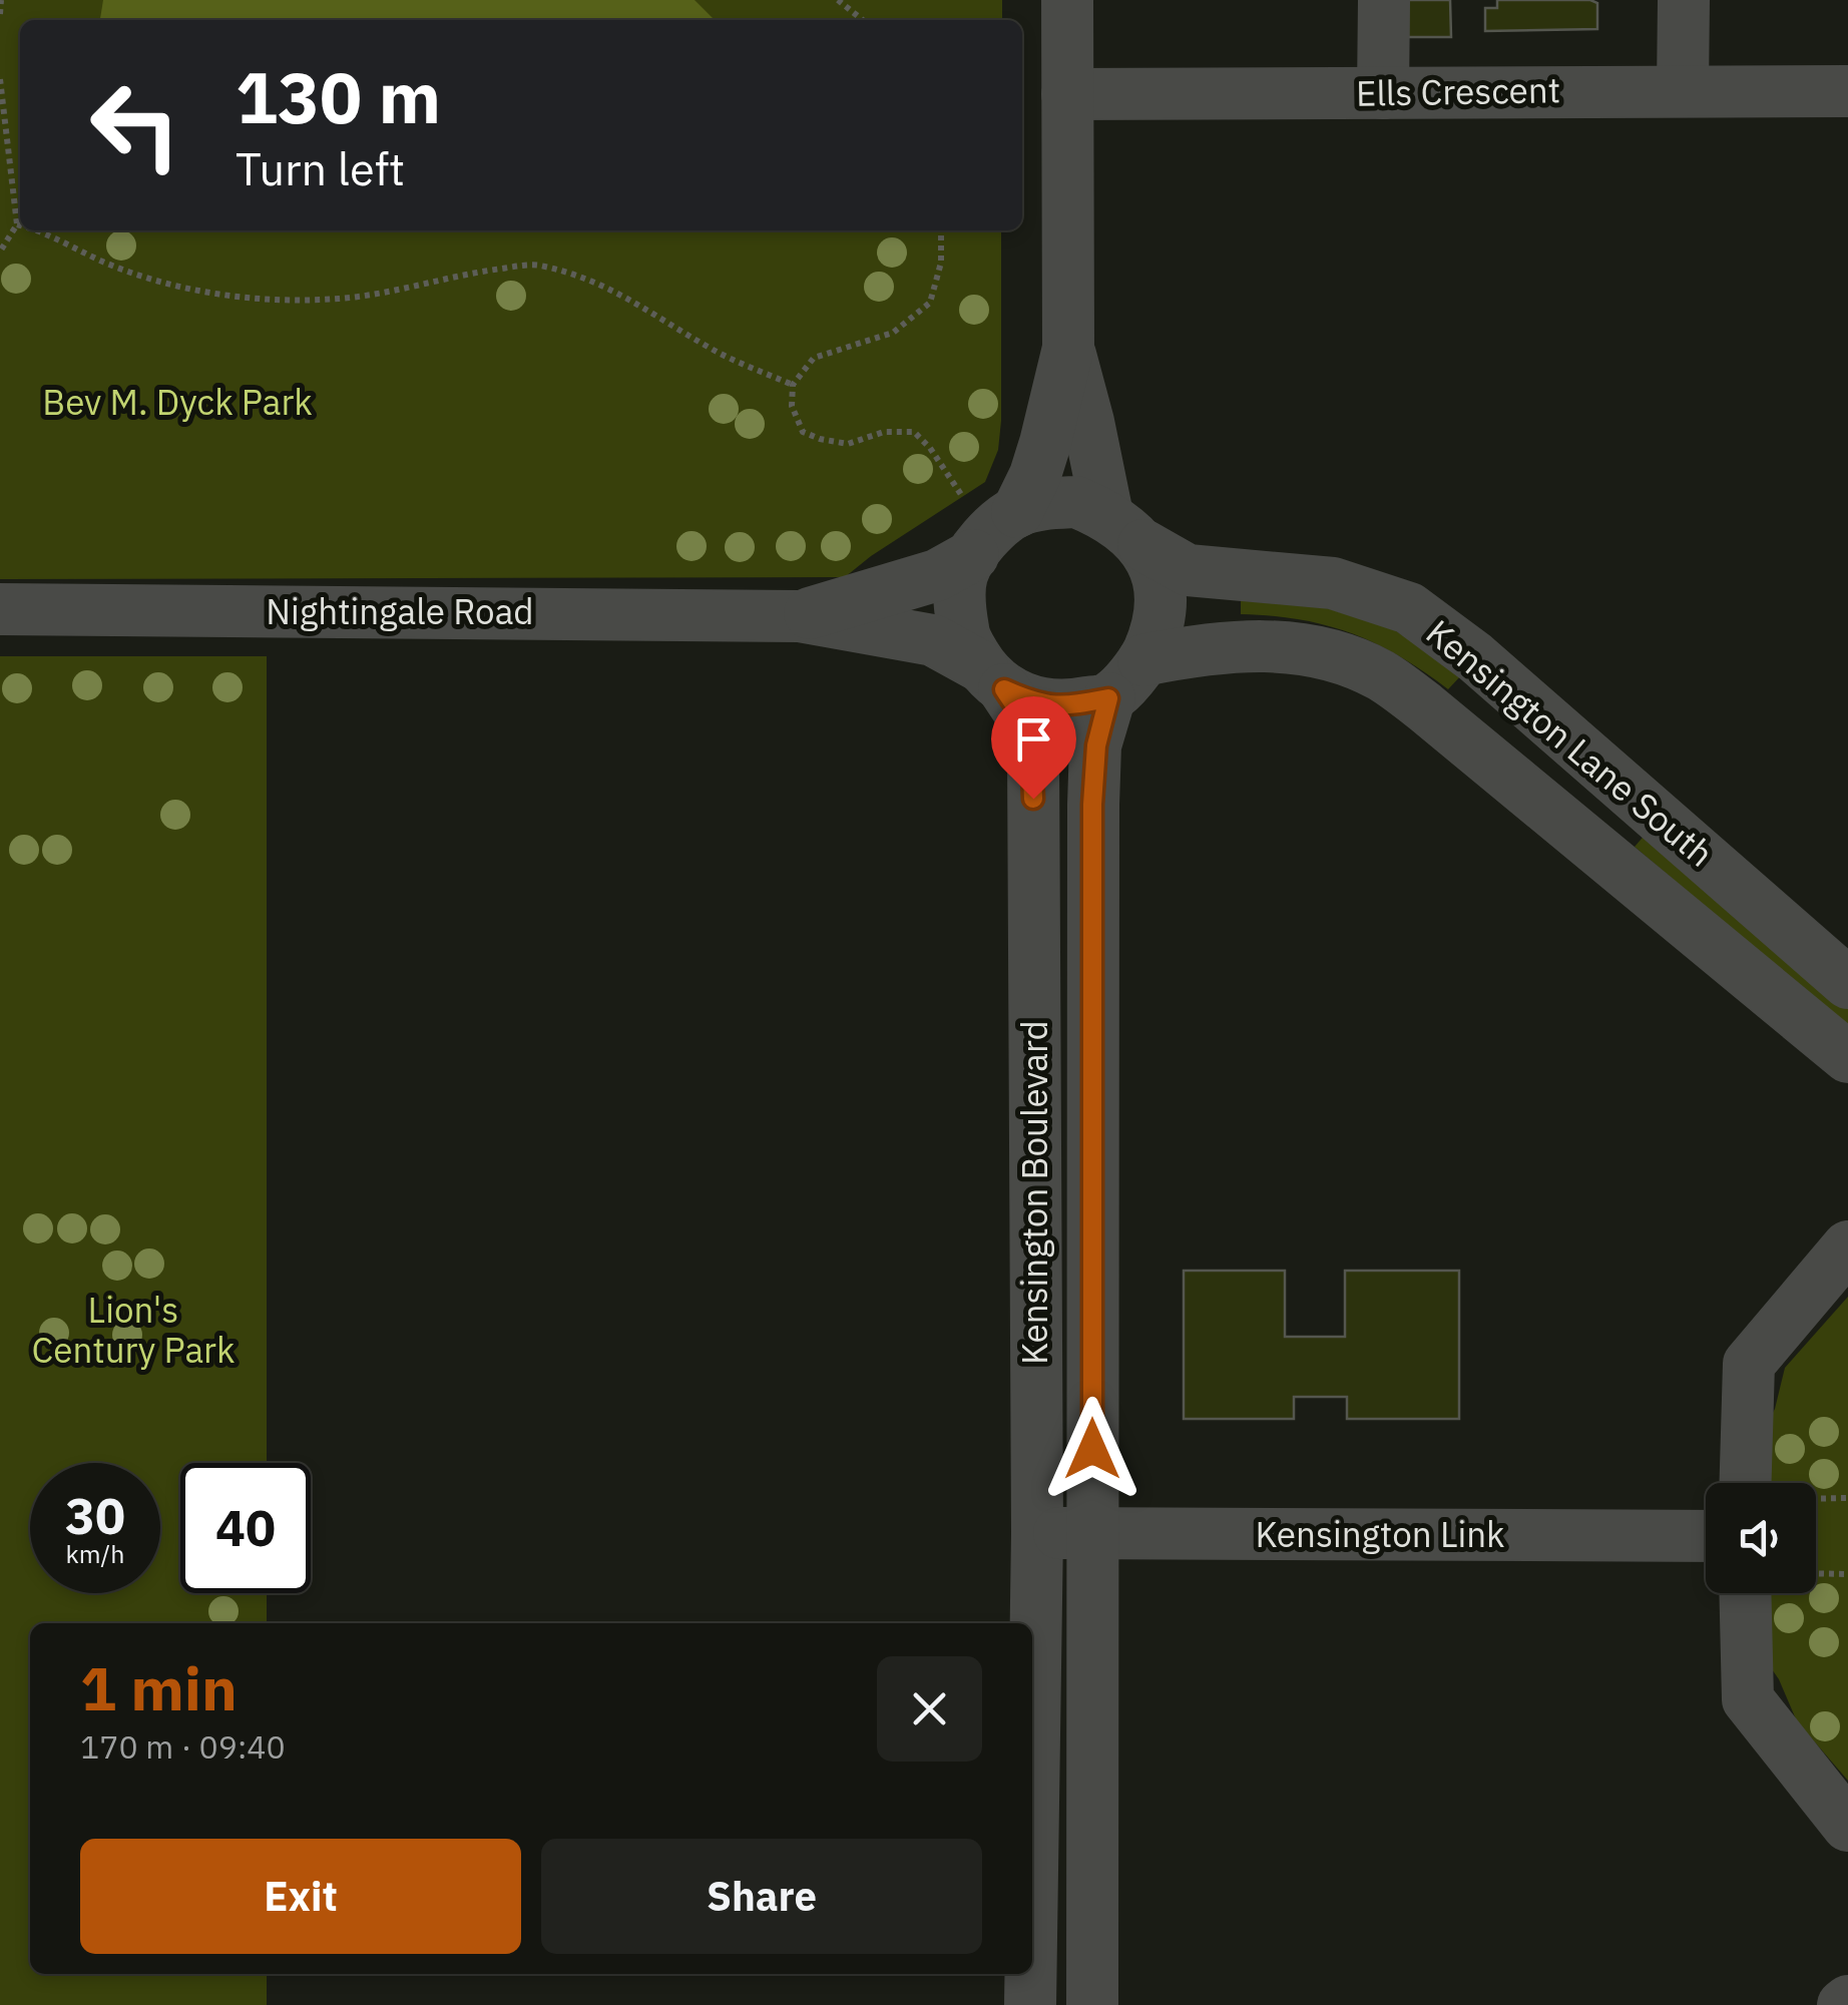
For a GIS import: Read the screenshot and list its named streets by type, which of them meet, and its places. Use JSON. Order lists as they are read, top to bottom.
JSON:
{
  "streets": {
    "street": [
      "Ells Crescent",
      "Nightingale Road",
      "Kensington Lane South",
      "Kensington Boulevard",
      "Kensington Link"
    ]
  },
  "crossings": [
    ["Nightingale Road", "Kensington Lane South"],
    ["Nightingale Road", "Kensington Boulevard"],
    ["Kensington Lane South", "Kensington Boulevard"],
    ["Kensington Boulevard", "Kensington Link"]
  ],
  "parks": ["Bev M. Dyck Park", "Lion's Century Park"],
  "page": {
    "turn": ["130 m", "Turn left"],
    "speed": "30 km/h",
    "limit": "40",
    "heading": ["1 min", "170 m · 09:40"],
    "buttons": ["Exit", "Share"]
  }
}
